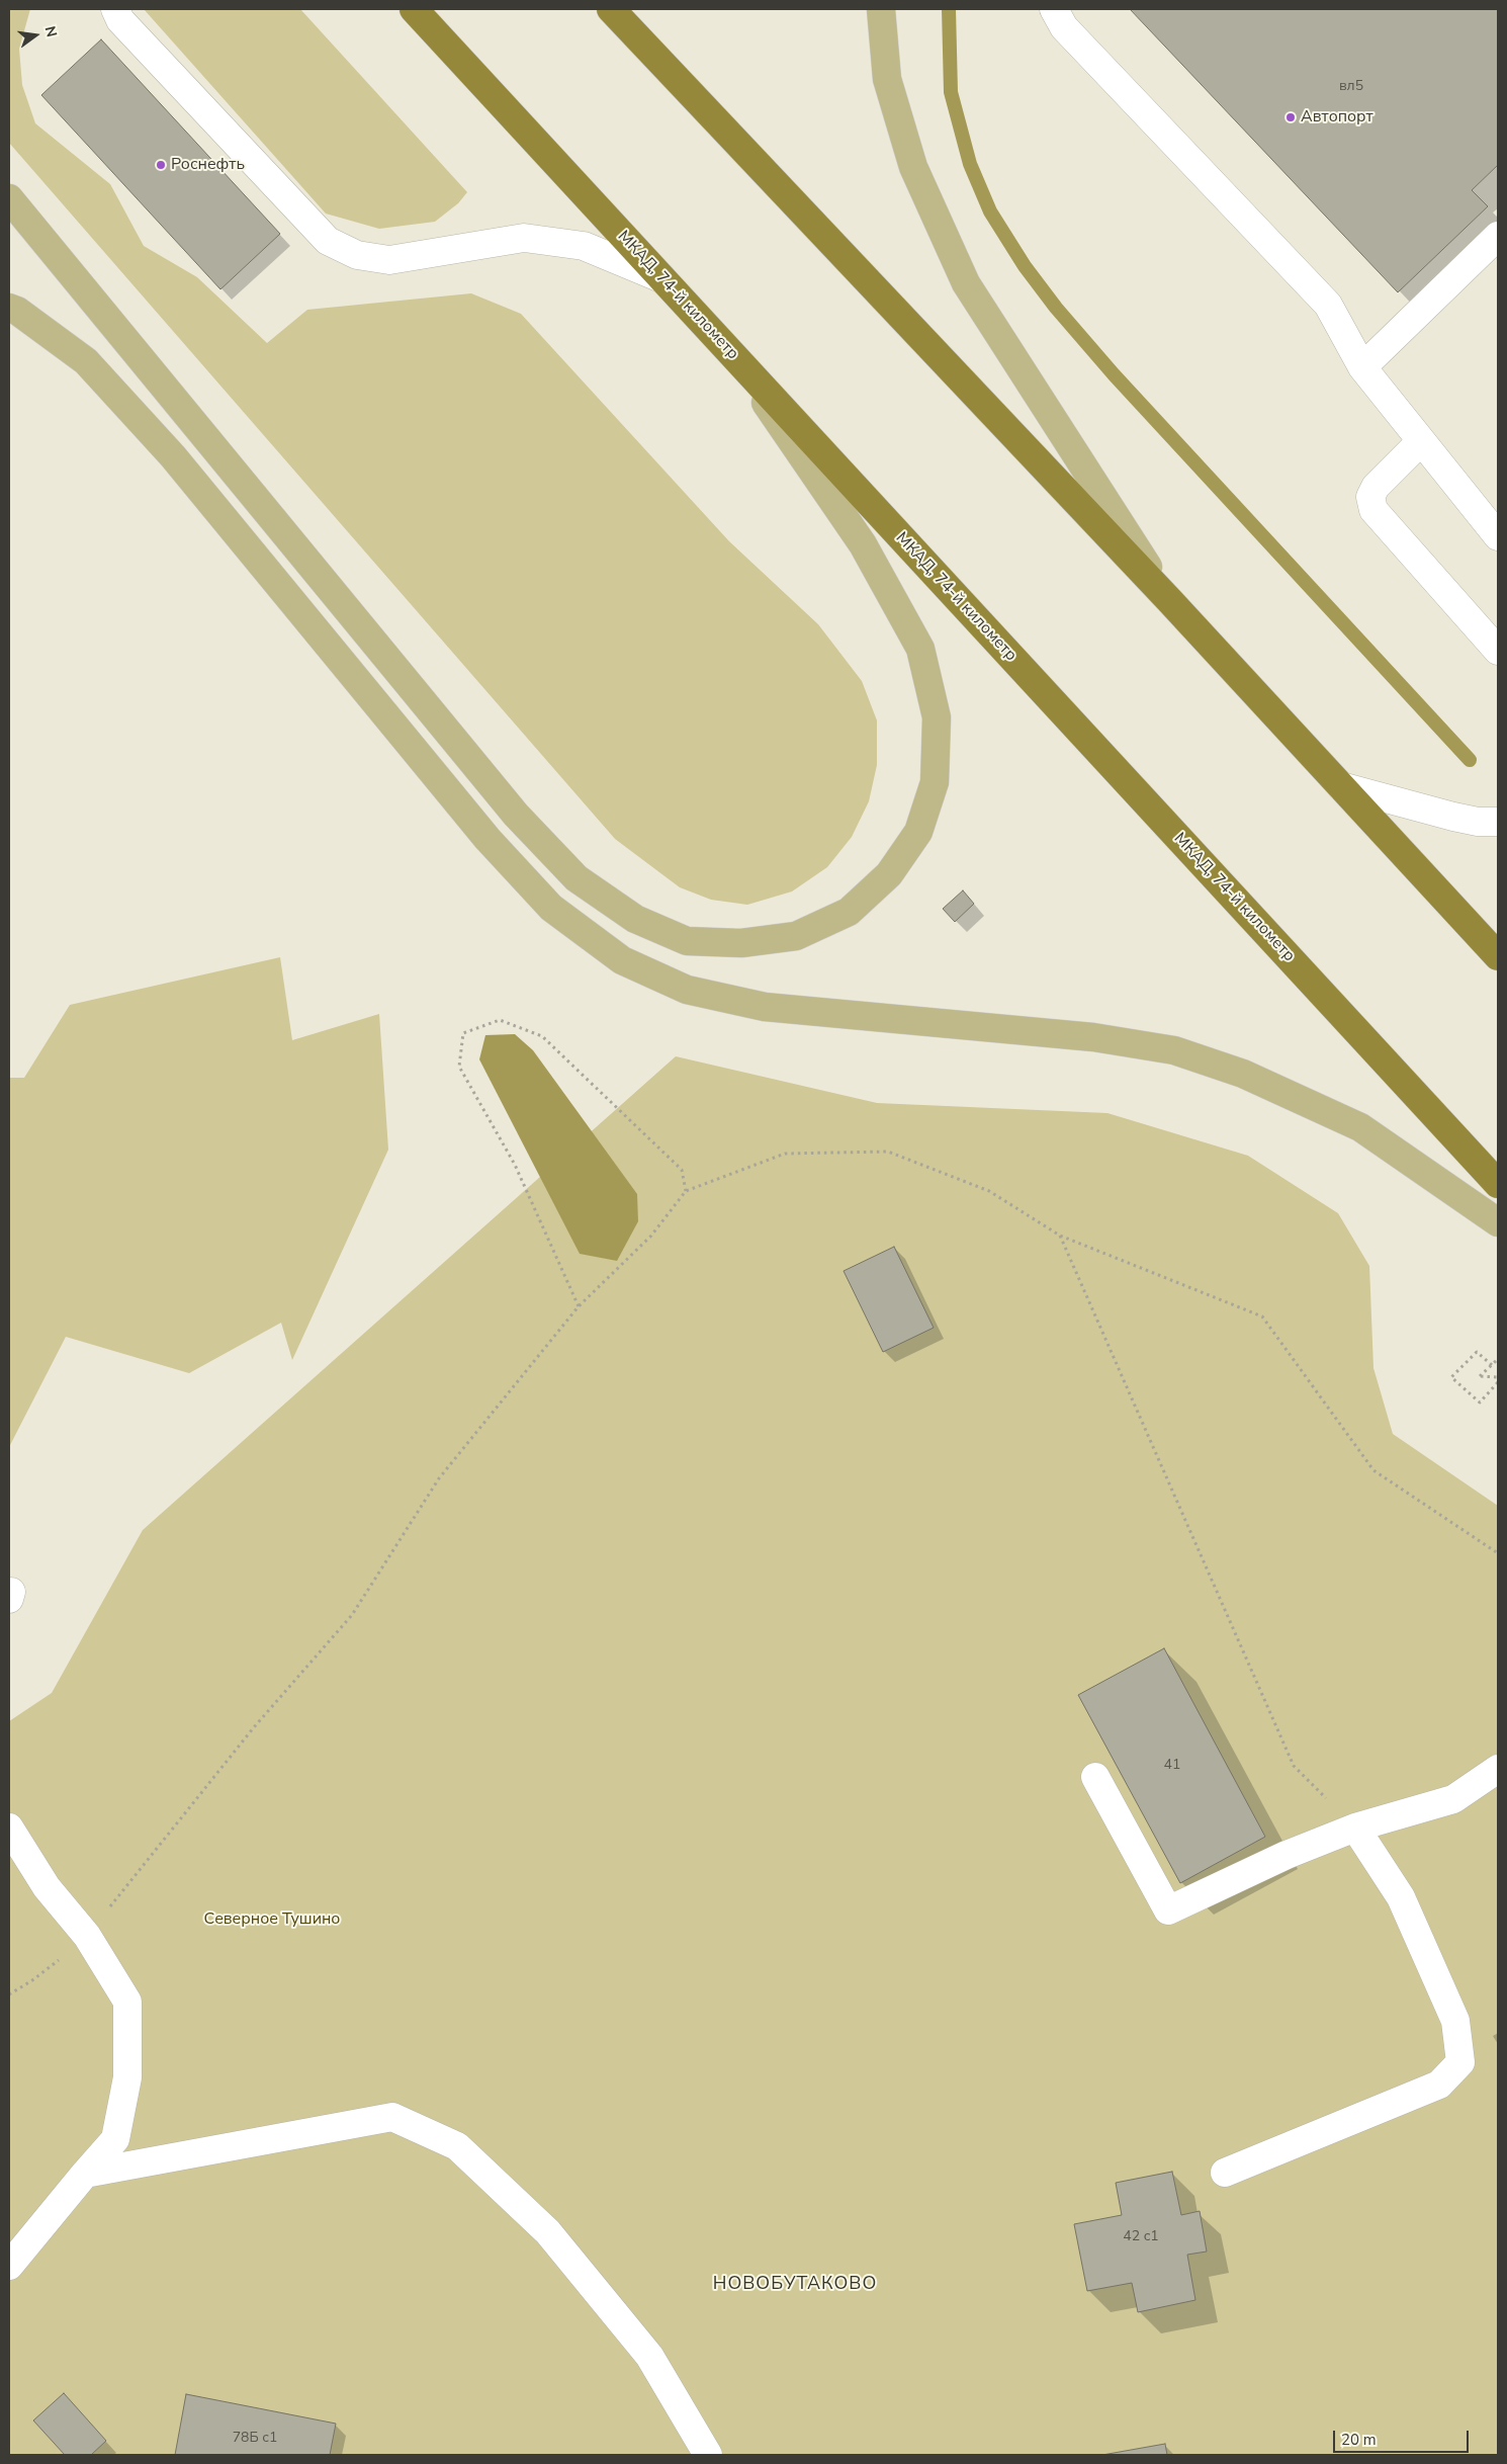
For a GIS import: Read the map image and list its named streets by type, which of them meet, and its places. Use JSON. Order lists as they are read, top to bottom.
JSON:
{
  "streets": {
    "highway": ["МКАД, 74-й километр"]
  },
  "districts": ["НОВОБУТАКОВО"],
  "parks": ["Северное Тушино"],
  "places": ["Автопорт", "Роснефть"],
  "house_numbers": [
    "вл5",
    "41",
    "42 с1",
    "78Б с1"
  ],
  "scale_bar": "20 m",
  "north": "right"
}
